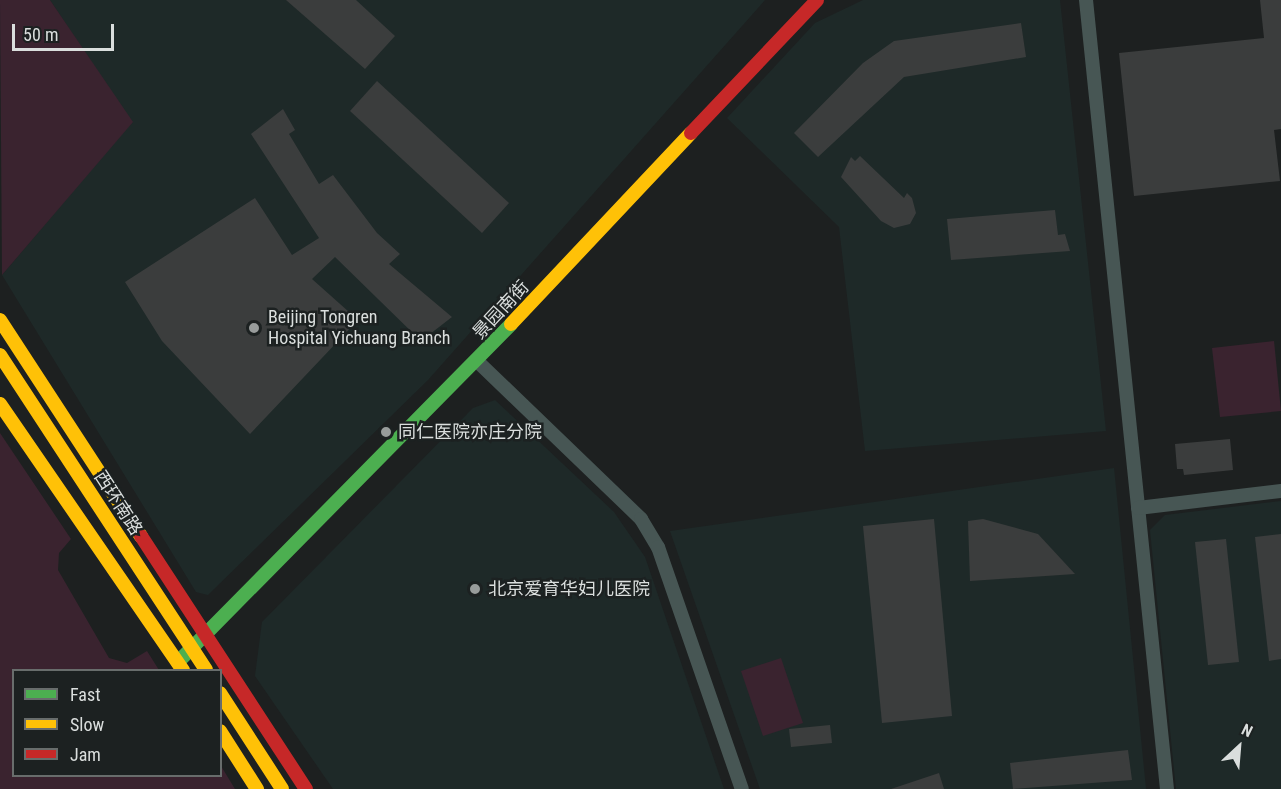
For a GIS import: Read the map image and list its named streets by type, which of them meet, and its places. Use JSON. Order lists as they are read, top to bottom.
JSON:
{
  "streets": {
    "street": ["景园南街", "西环南路"]
  },
  "crossings": [
    ["景园南街", "西环南路"]
  ],
  "places": ["Beijing Tongren Hospital Yichuang Branch", "同仁医院亦庄分院", "北京爱育华妇儿医院"],
  "legend": ["Fast", "Slow", "Jam"],
  "scale_bar": "50 m",
  "north": "top right"
}
